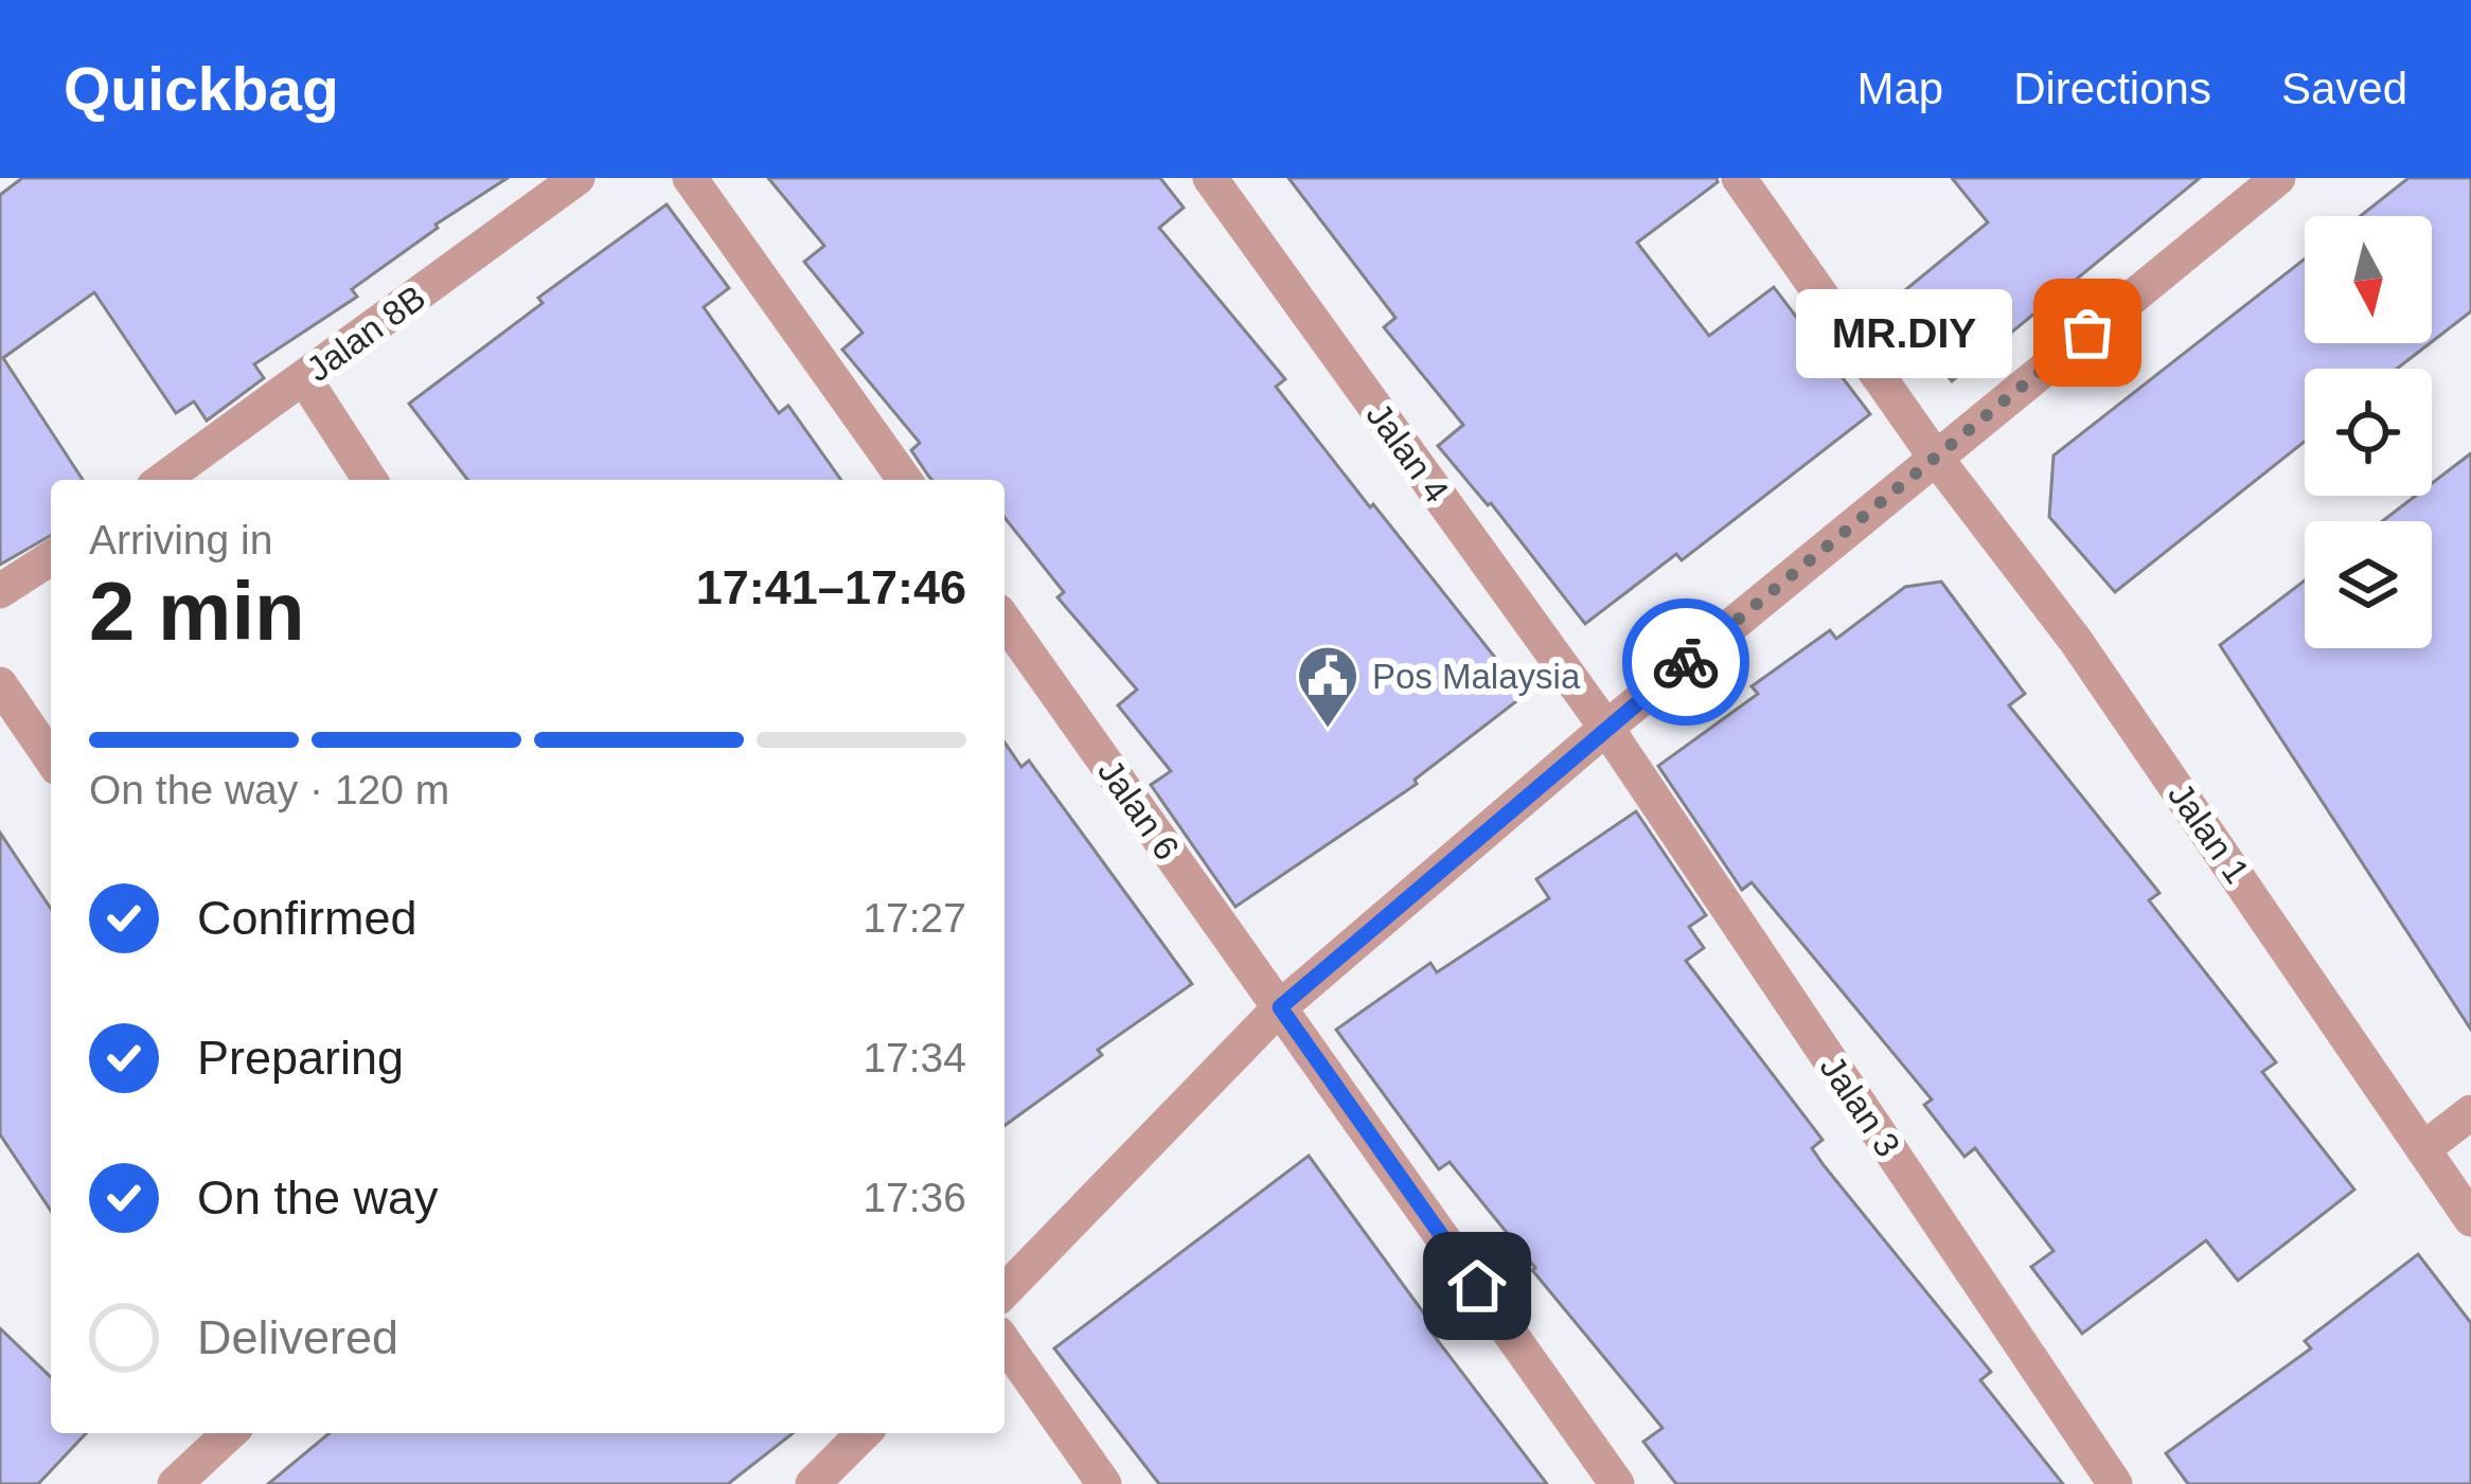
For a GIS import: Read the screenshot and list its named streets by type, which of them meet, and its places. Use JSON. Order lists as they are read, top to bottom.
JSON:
{
  "streets": {
    "street": [
      "Jalan 8B",
      "Jalan 4",
      "Jalan 6",
      "Jalan 1",
      "Jalan 3"
    ]
  },
  "crossings": [
    ["Jalan 4", "Jalan 3"]
  ],
  "places": {
    "other": ["MR.DIY"],
    "public building": ["Pos Malaysia"]
  },
  "north": "bottom",
  "page": {
    "header": "Quickbag",
    "nav": ["Map", "Directions", "Saved"],
    "bubble": "MR.DIY",
    "heading": ["2 min", "Arriving in", "17:41–17:46"],
    "bar": "On the way · 120 m",
    "list": [
      ["Confirmed", "17:27"],
      ["Preparing", "17:34"],
      ["On the way", "17:36"],
      "Delivered"
    ]
  }
}
